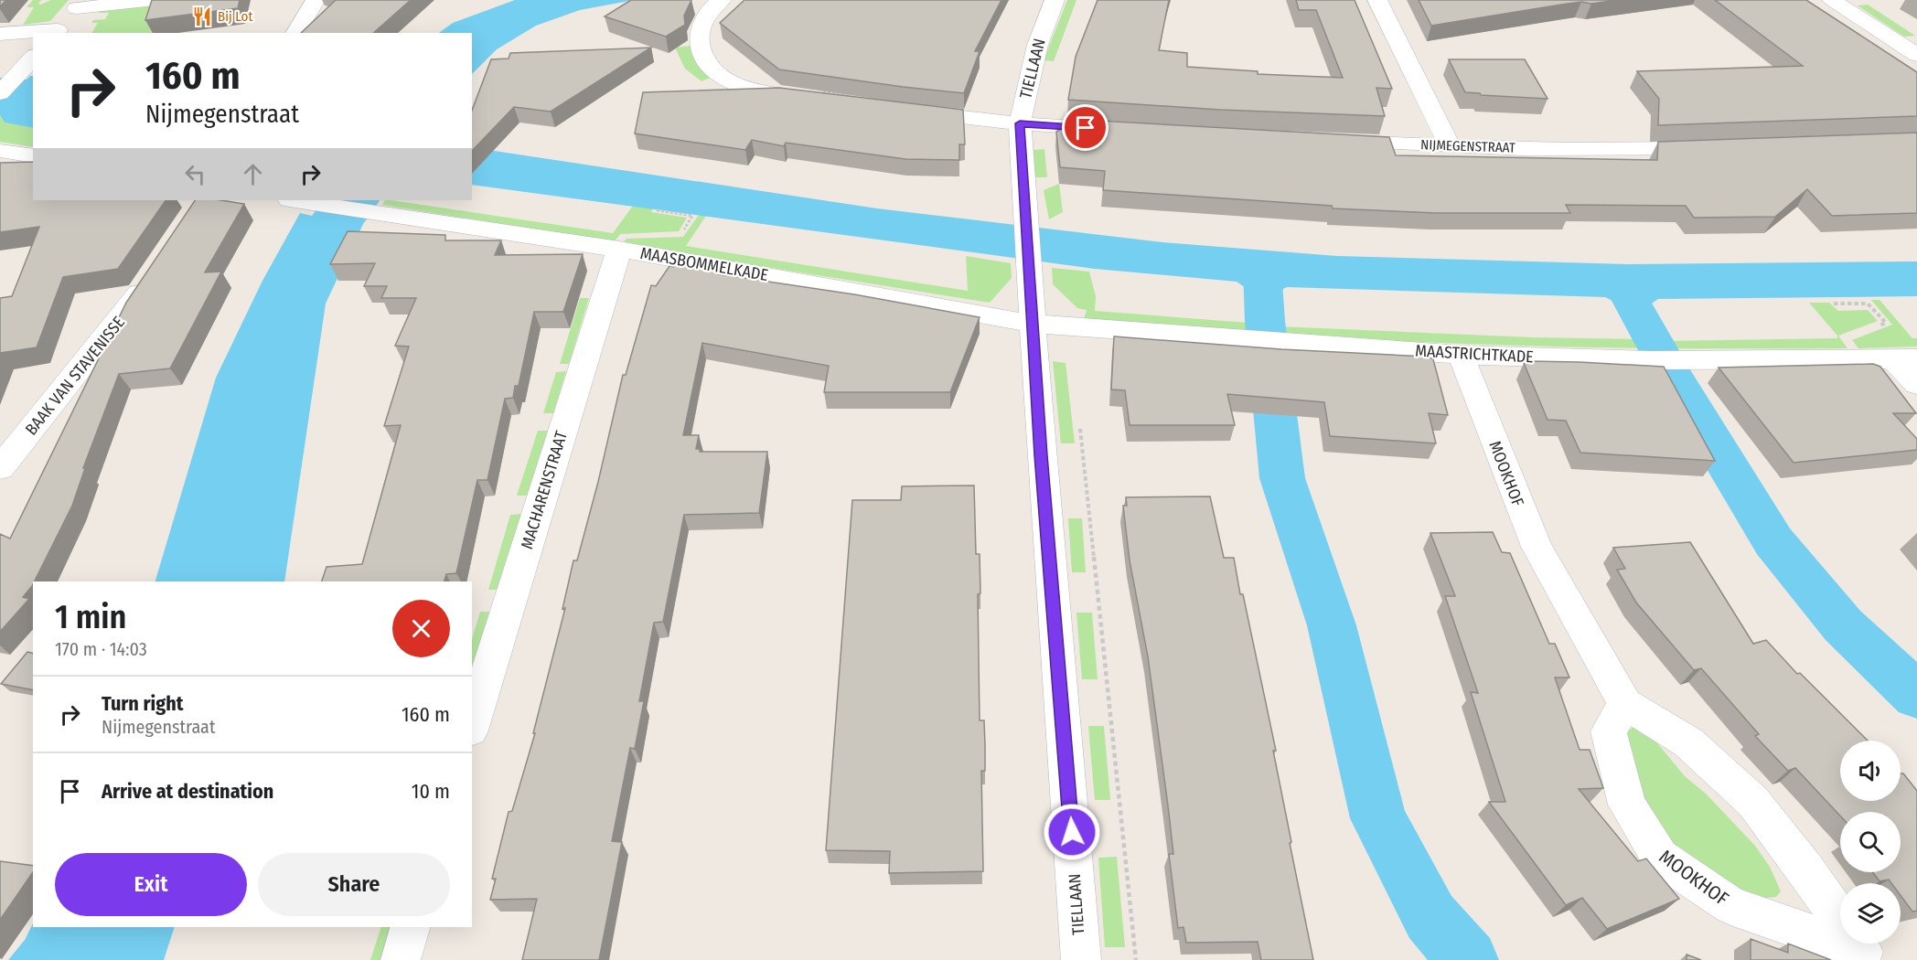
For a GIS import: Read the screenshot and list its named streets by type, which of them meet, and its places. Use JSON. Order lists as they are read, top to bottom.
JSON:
{
  "streets": {
    "street": [
      "TIELLAAN",
      "NIJMEGENSTRAAT",
      "MAASBOMMELKADE",
      "MAASTRICHTKADE",
      "BAAK VAN STAVENISSE",
      "MOOKHOF",
      "MACHARENSTRAAT"
    ]
  },
  "crossings": [
    ["TIELLAAN", "MAASBOMMELKADE"],
    ["TIELLAAN", "MAASTRICHTKADE"],
    ["MAASBOMMELKADE", "MAASTRICHTKADE"],
    ["MAASBOMMELKADE", "MACHARENSTRAAT"],
    ["MAASTRICHTKADE", "MOOKHOF"]
  ],
  "places": {
    "restaurant": ["Bij Lot"]
  },
  "page": {
    "turn": ["160 m", "Nijmegenstraat"],
    "heading": ["1 min", "170 m · 14:03"],
    "list": [
      {
        "name": "Turn right",
        "note": "Nijmegenstraat",
        "value": "160 m"
      },
      {
        "name": "Arrive at destination",
        "value": "10 m"
      }
    ],
    "buttons": ["Exit", "Share"]
  }
}
